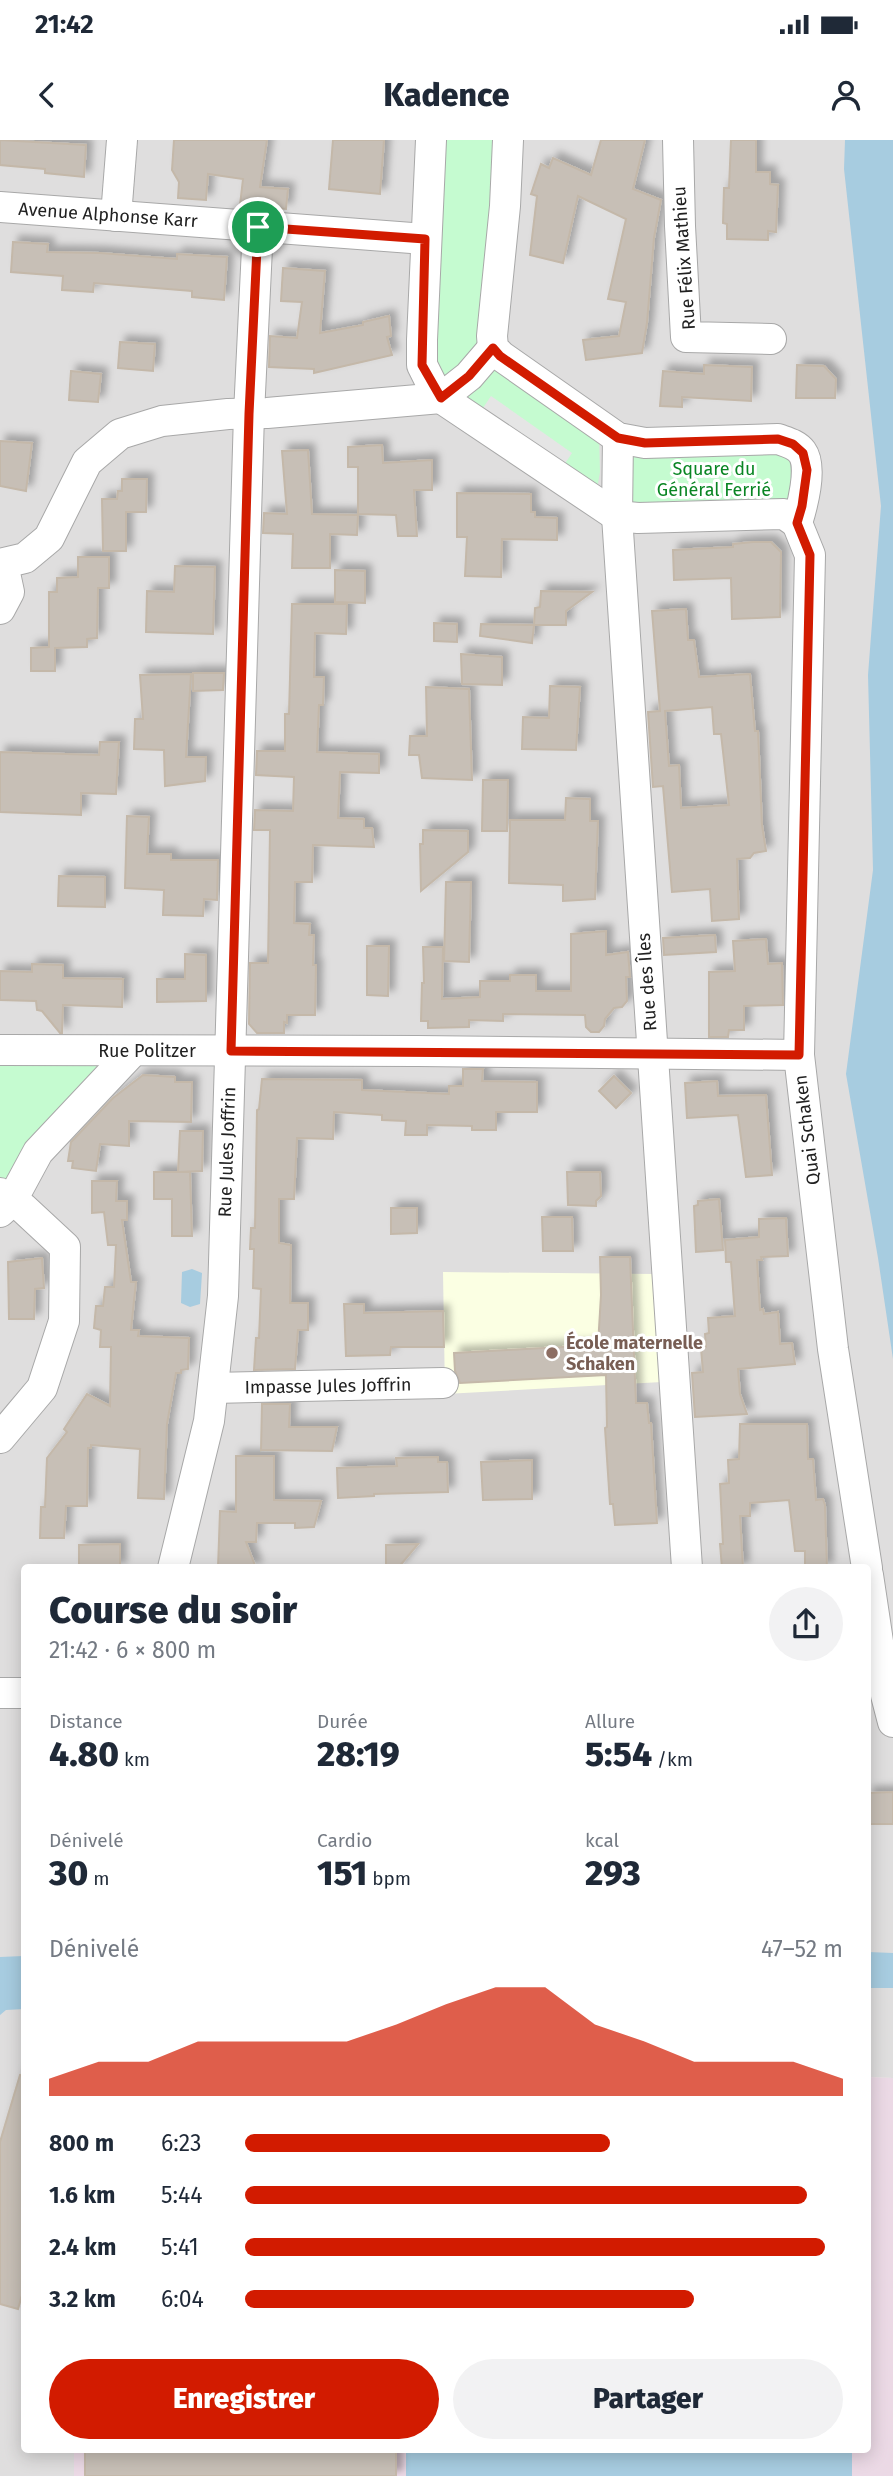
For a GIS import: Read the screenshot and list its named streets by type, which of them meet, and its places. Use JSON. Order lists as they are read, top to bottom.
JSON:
{
  "streets": {
    "street": [
      "Avenue Alphonse Karr",
      "Rue Félix Mathieu",
      "Rue des Îles",
      "Rue Politzer",
      "Quai Schaken",
      "Rue Jules Joffrin",
      "Impasse Jules Joffrin"
    ]
  },
  "crossings": [
    ["Avenue Alphonse Karr", "Rue Jules Joffrin"],
    ["Rue des Îles", "Rue Politzer"],
    ["Rue Politzer", "Quai Schaken"],
    ["Rue Politzer", "Rue Jules Joffrin"],
    ["Rue Jules Joffrin", "Impasse Jules Joffrin"]
  ],
  "parks": ["Square du Général Ferrié"],
  "places": ["École maternelle Schaken"],
  "page": {
    "status": "21:42",
    "header": "Kadence",
    "heading": ["Course du soir", "21:42 · 6 × 800 m"],
    "stats": [
      ["Distance", "4.80 km"],
      ["Durée", "28:19"],
      ["Allure", "5:54 /km"],
      ["Dénivelé", "30 m"],
      ["Cardio", "151 bpm"],
      ["kcal", "293"]
    ],
    "chart": ["Dénivelé", "47–52 m"],
    "list": [
      {
        "name": "800 m",
        "note": "6:23"
      },
      {
        "name": "1.6 km",
        "note": "5:44"
      },
      {
        "name": "2.4 km",
        "note": "5:41"
      },
      {
        "name": "3.2 km",
        "note": "6:04"
      }
    ],
    "buttons": ["Enregistrer", "Partager"]
  }
}
